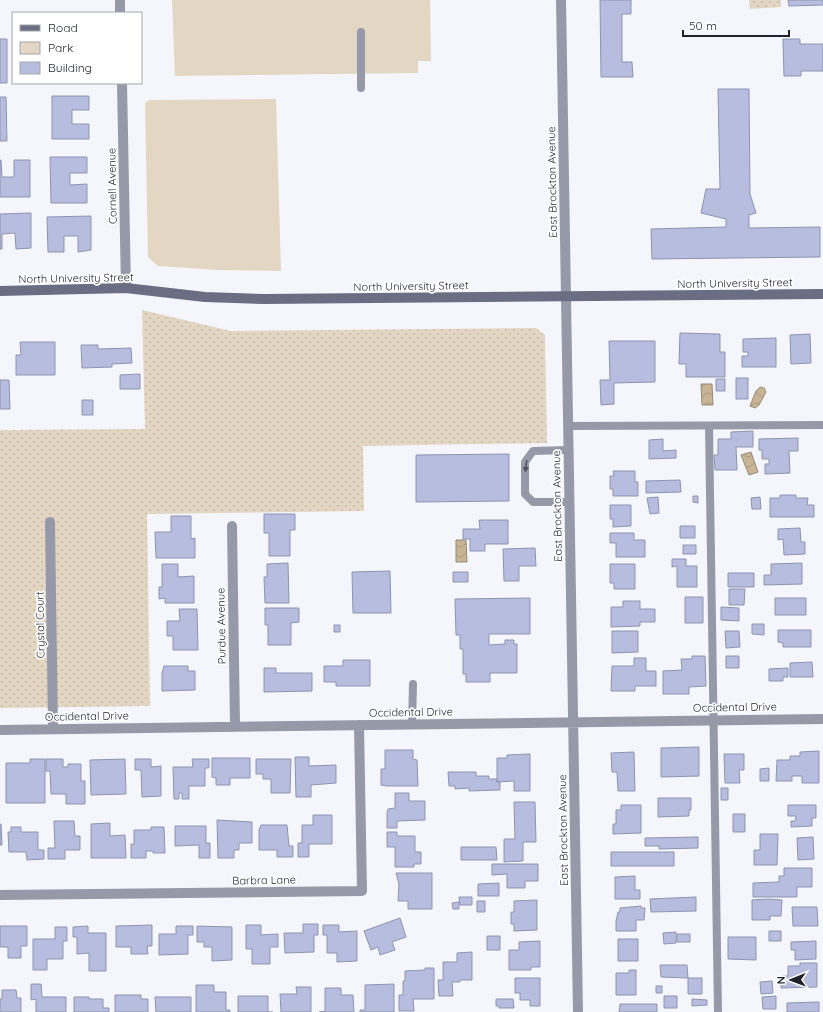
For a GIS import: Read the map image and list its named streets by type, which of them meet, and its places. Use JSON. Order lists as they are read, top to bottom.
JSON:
{
  "streets": {
    "street": [
      "East Brockton Avenue",
      "Cornell Avenue",
      "North University Street",
      "Crystal Court",
      "Purdue Avenue",
      "Occidental Drive",
      "Barbra Lane"
    ]
  },
  "crossings": [
    ["East Brockton Avenue", "North University Street"],
    ["East Brockton Avenue", "Occidental Drive"],
    ["Cornell Avenue", "North University Street"],
    ["Crystal Court", "Occidental Drive"],
    ["Purdue Avenue", "Occidental Drive"],
    ["Occidental Drive", "Barbra Lane"]
  ],
  "legend": ["Road", "Park", "Building"],
  "scale_bar": "50 m",
  "north": "left"
}
